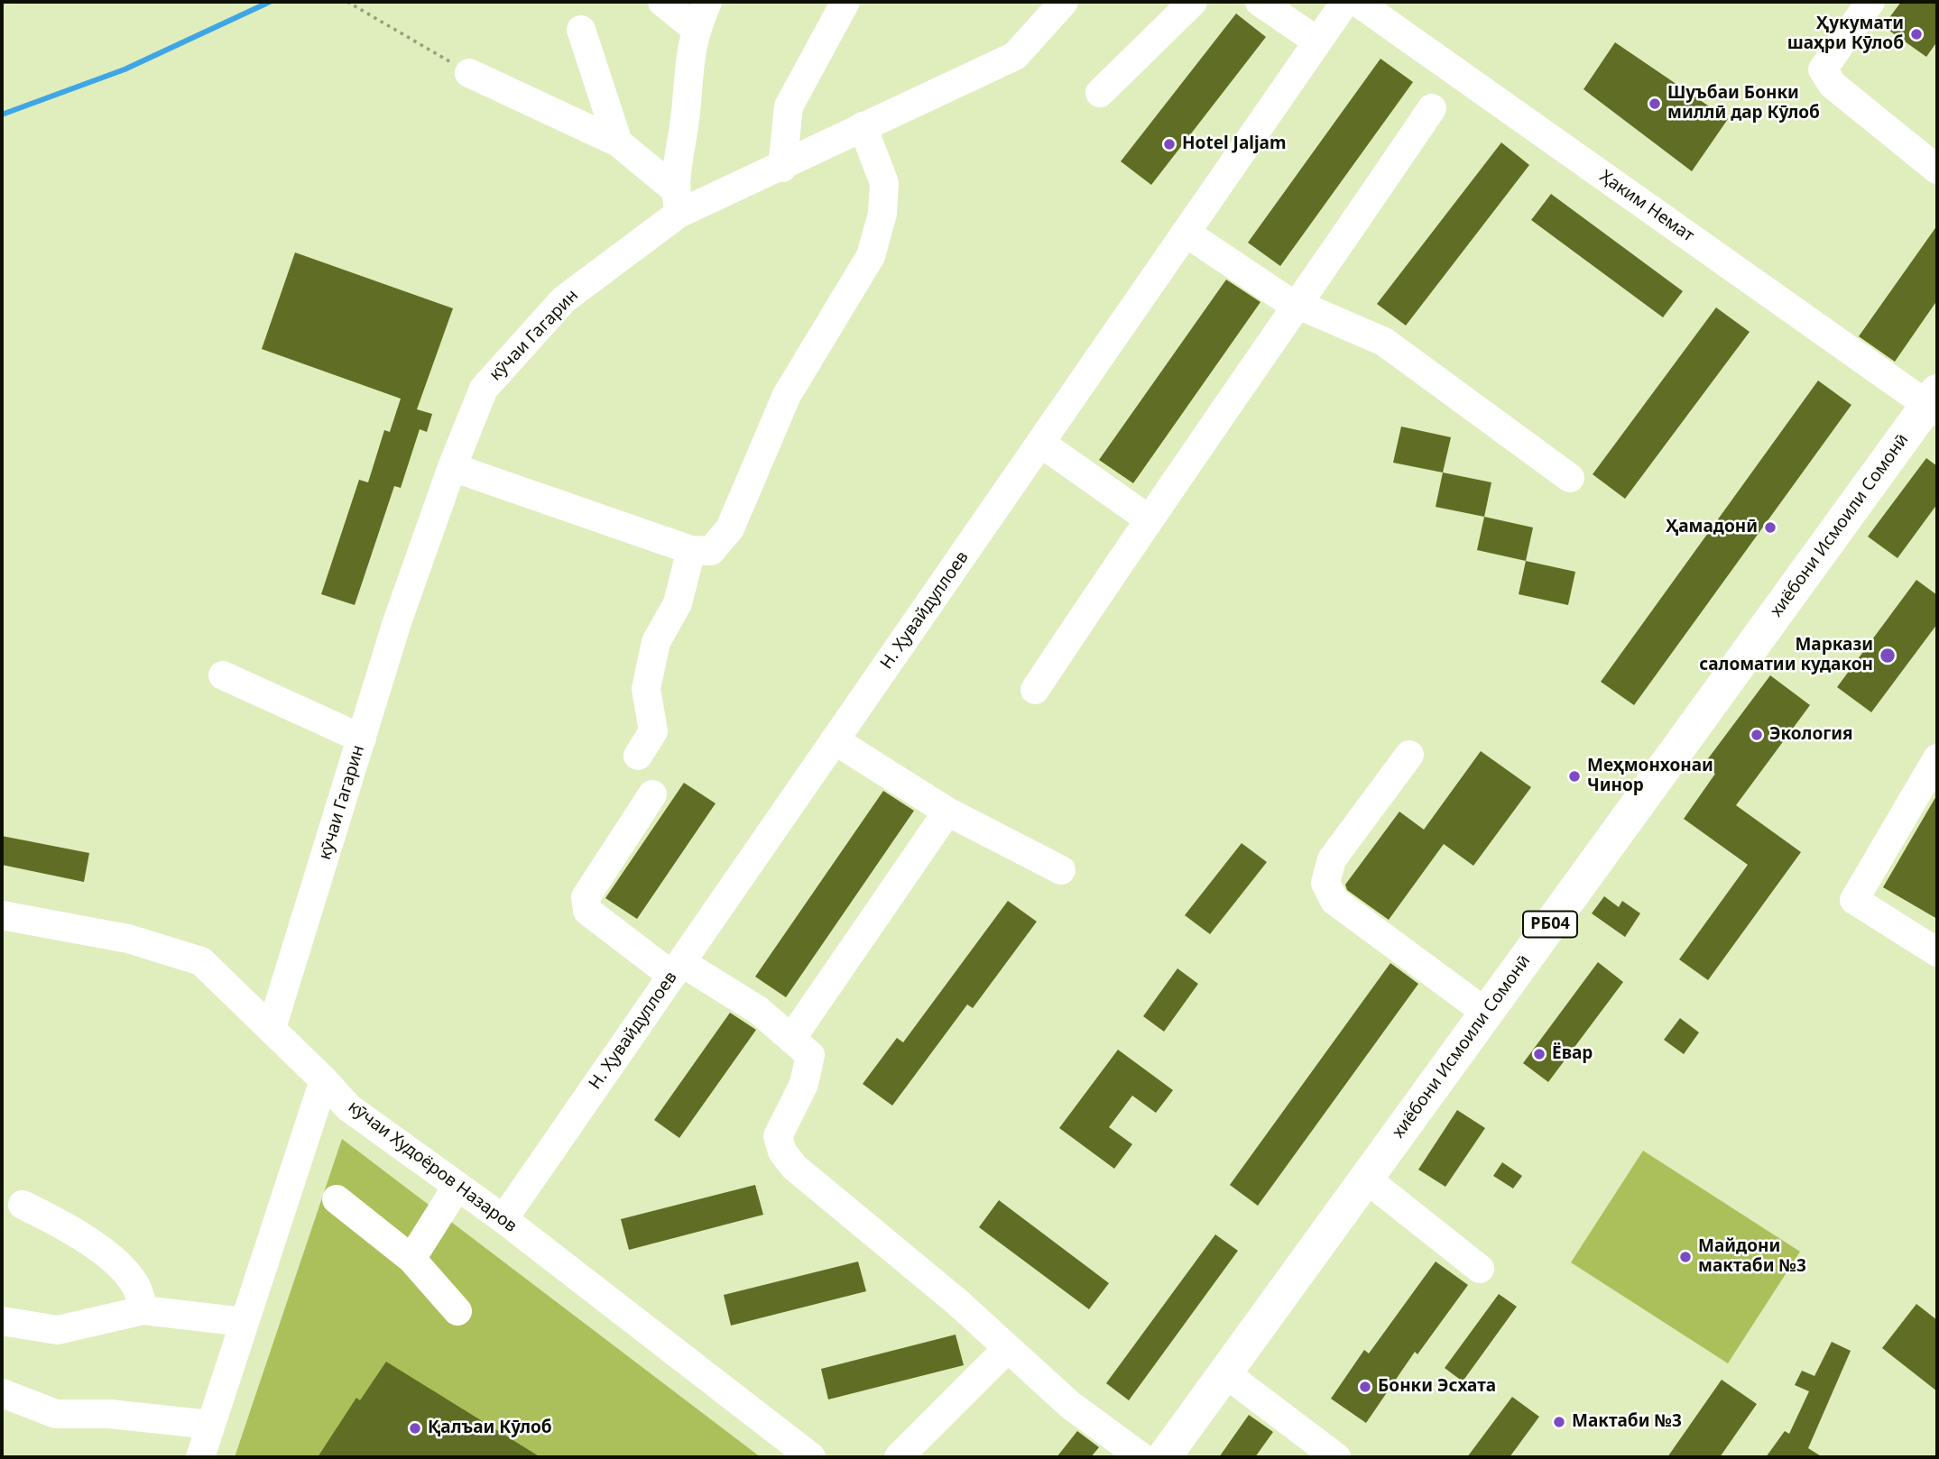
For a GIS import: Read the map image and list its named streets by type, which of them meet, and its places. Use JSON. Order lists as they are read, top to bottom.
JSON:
{
  "streets": {
    "main road": ["хиёбони Исмоили Сомонӣ", "РБ04"],
    "street": [
      "Ҳаким Немат",
      "кӯчаи Гагарин",
      "Н. Ҳувайдуллоев",
      "кӯчаи Худоёров Назаров"
    ]
  },
  "crossings": [
    ["Ҳаким Немат", "хиёбони Исмоили Сомонӣ"],
    ["кӯчаи Гагарин", "кӯчаи Худоёров Назаров"],
    ["Н. Ҳувайдуллоев", "кӯчаи Худоёров Назаров"]
  ],
  "places": [
    "Ҳукумати шаҳри Кӯлоб",
    "Шуъбаи Бонки миллӣ дар Кӯлоб",
    "Hotel Jaljam",
    "Ҳамадонӣ",
    "Маркази саломатии кудакон",
    "Экология",
    "Меҳмонхонаи Чинор",
    "Ёвар",
    "Майдони мактаби №3",
    "Бонки Эсхата",
    "Мактаби №3",
    "Қалъаи Кӯлоб"
  ]
}
